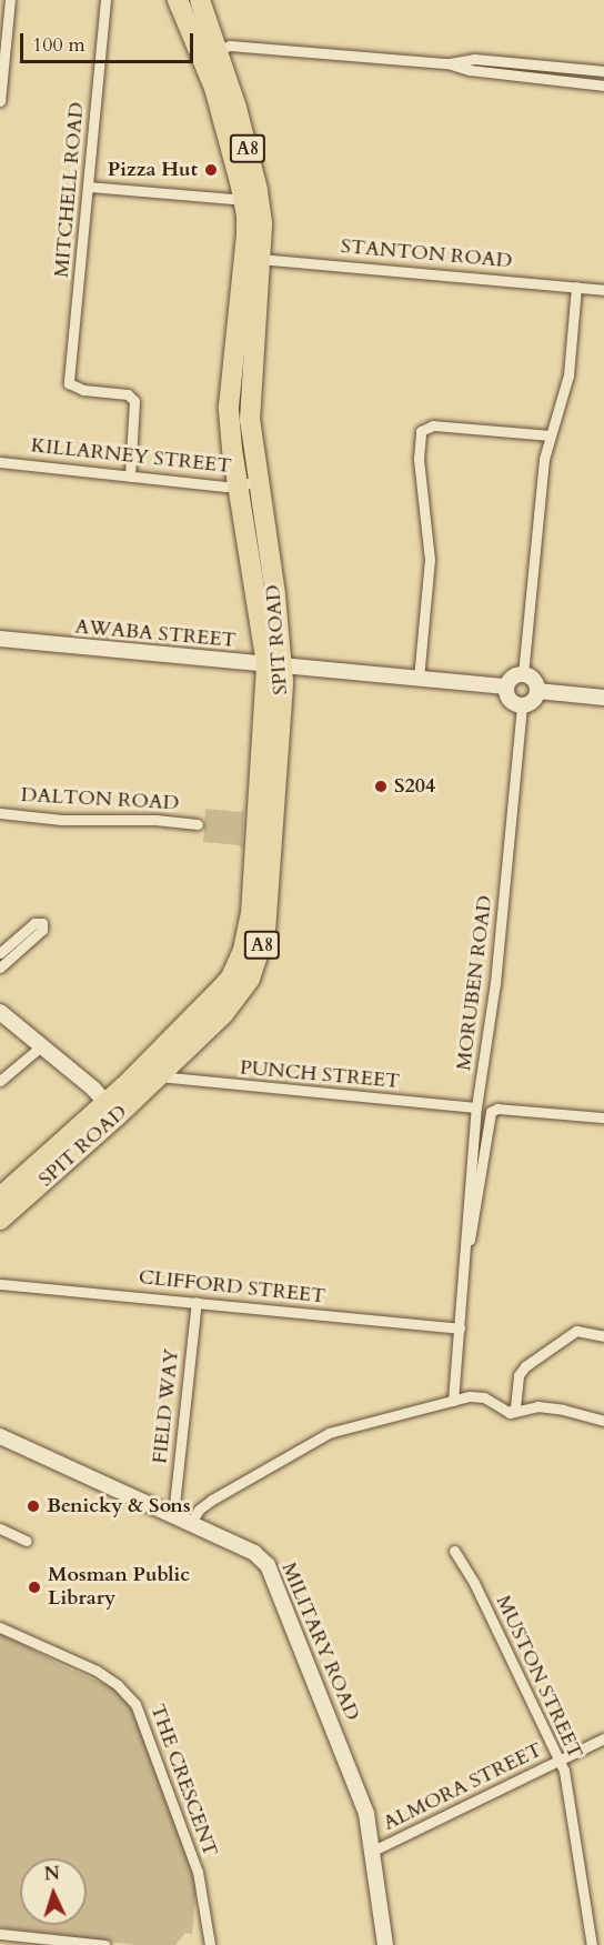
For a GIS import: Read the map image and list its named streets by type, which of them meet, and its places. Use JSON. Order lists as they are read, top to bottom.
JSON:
{
  "streets": {
    "highway": ["A8", "SPIT ROAD"],
    "main road": ["AWABA STREET", "MILITARY ROAD"],
    "street": [
      "MITCHELL ROAD",
      "STANTON ROAD",
      "KILLARNEY STREET",
      "DALTON ROAD",
      "MORUBEN ROAD",
      "PUNCH STREET",
      "CLIFFORD STREET",
      "FIELD WAY",
      "MUSTON STREET",
      "THE CRESCENT",
      "ALMORA STREET"
    ]
  },
  "crossings": [
    ["MITCHELL ROAD", "KILLARNEY STREET"],
    ["STANTON ROAD", "SPIT ROAD"],
    ["KILLARNEY STREET", "SPIT ROAD"],
    ["AWABA STREET", "SPIT ROAD"],
    ["AWABA STREET", "MORUBEN ROAD"],
    ["SPIT ROAD", "PUNCH STREET"],
    ["MORUBEN ROAD", "PUNCH STREET"],
    ["MORUBEN ROAD", "CLIFFORD STREET"],
    ["CLIFFORD STREET", "FIELD WAY"],
    ["FIELD WAY", "MILITARY ROAD"],
    ["MILITARY ROAD", "ALMORA STREET"],
    ["MUSTON STREET", "ALMORA STREET"]
  ],
  "places": [
    "Pizza Hut",
    "S204",
    "Benicky & Sons",
    "Mosman Public Library"
  ],
  "scale_bar": "100 m",
  "north": "top"
}
